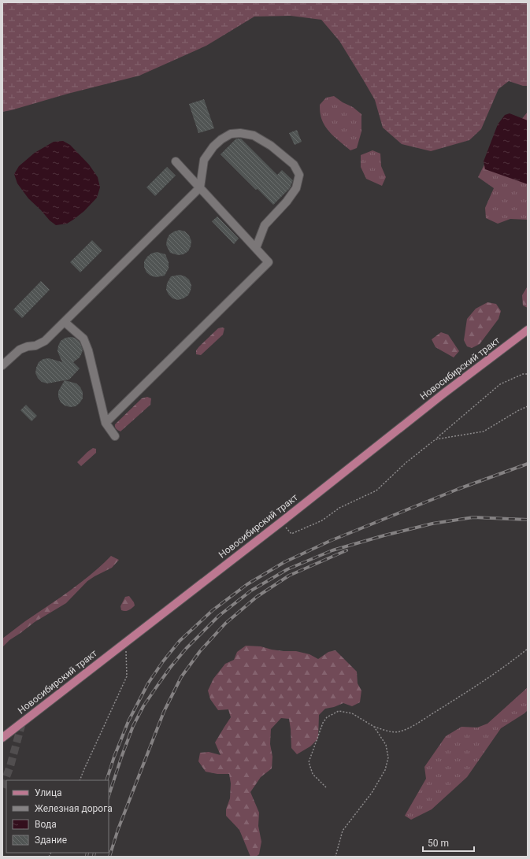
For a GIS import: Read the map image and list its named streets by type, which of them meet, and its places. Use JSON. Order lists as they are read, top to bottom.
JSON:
{
  "streets": {
    "main road": ["Новосибирский тракт"]
  },
  "legend": [
    "Улица",
    "Железная дорога",
    "Вода",
    "Здание"
  ],
  "scale_bar": "50 m"
}
